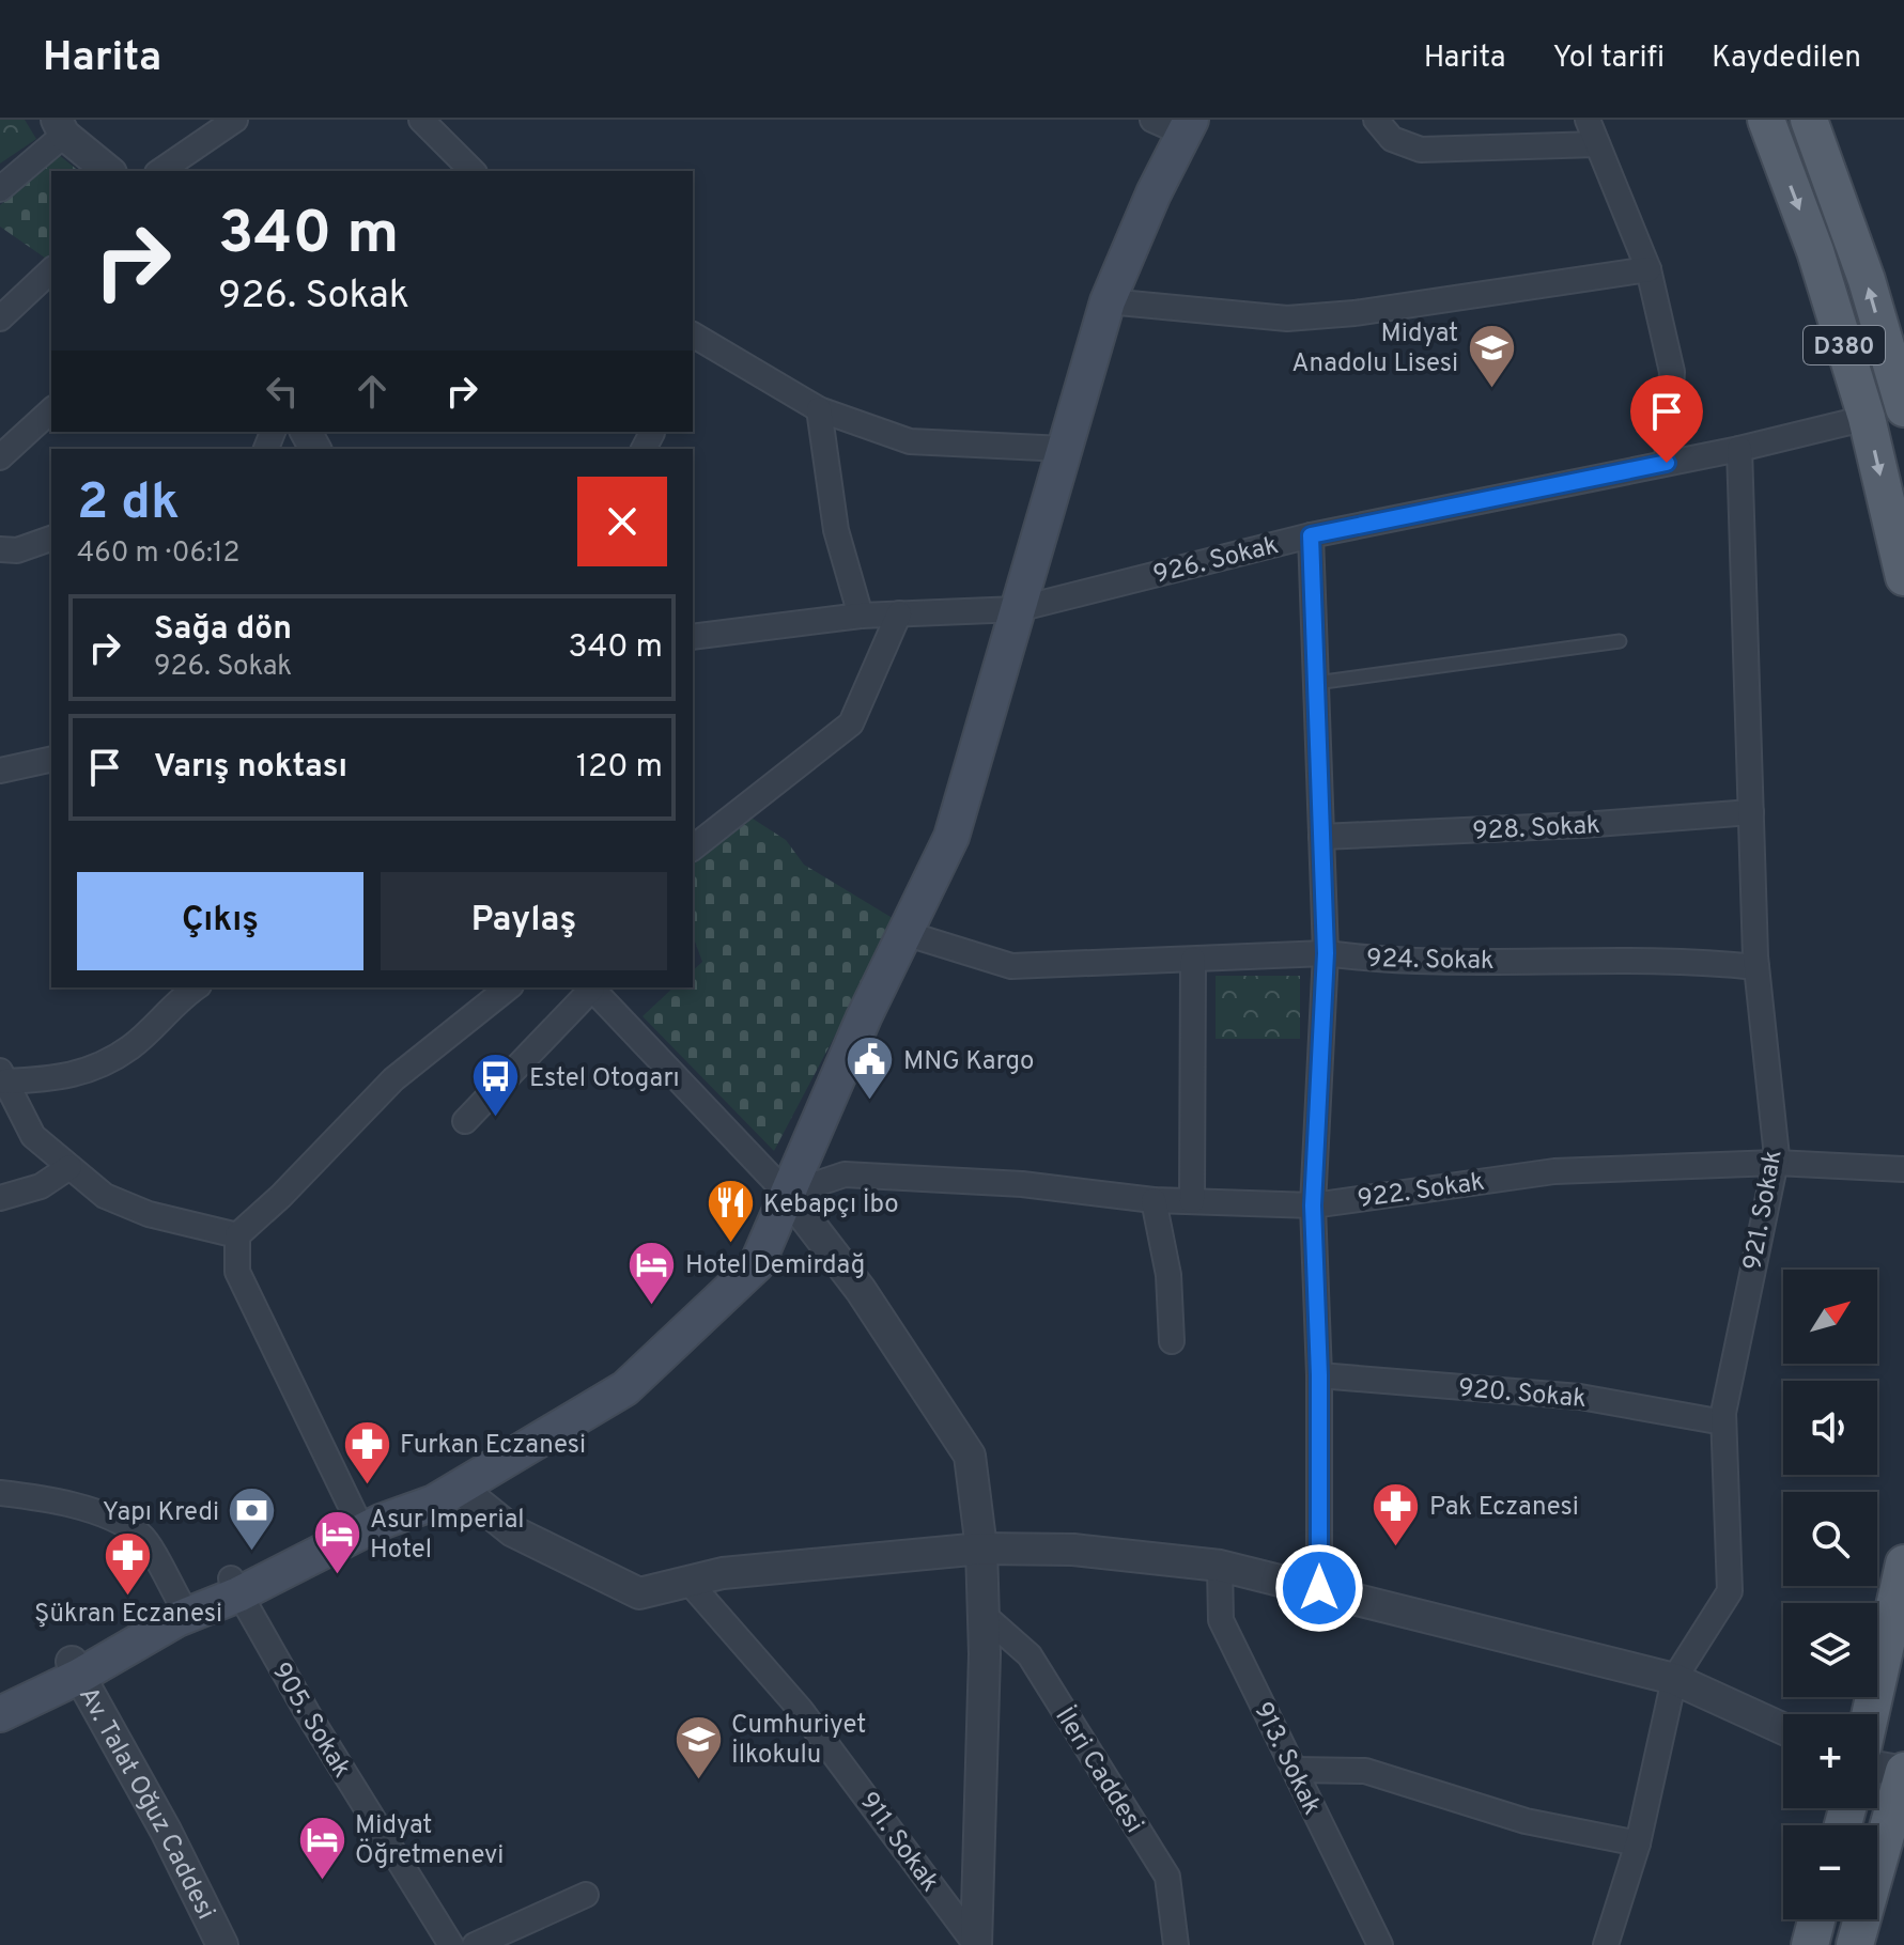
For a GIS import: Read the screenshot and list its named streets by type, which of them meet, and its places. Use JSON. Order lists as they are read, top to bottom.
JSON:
{
  "streets": {
    "main road": ["D380"],
    "street": [
      "926. Sokak",
      "928. Sokak",
      "924. Sokak",
      "922. Sokak",
      "921. Sokak",
      "920. Sokak",
      "905. Sokak",
      "913. Sokak",
      "İleri Caddesi",
      "Av. Talat Oğuz Caddesi",
      "911. Sokak"
    ]
  },
  "crossings": [
    ["D380", "926. Sokak"],
    ["926. Sokak", "921. Sokak"],
    ["928. Sokak", "921. Sokak"],
    ["924. Sokak", "921. Sokak"],
    ["922. Sokak", "921. Sokak"],
    ["921. Sokak", "920. Sokak"]
  ],
  "places": {
    "school or university": ["Midyat Anadolu Lisesi", "Cumhuriyet İlkokulu"],
    "public building": ["MNG Kargo"],
    "bus stop": ["Estel Otogarı"],
    "restaurant": ["Kebapçı İbo"],
    "hotel": ["Hotel Demirdağ", "Asur Imperial Hotel", "Midyat Öğretmenevi"],
    "pharmacy": ["Furkan Eczanesi", "Pak Eczanesi", "Şükran Eczanesi"],
    "bank": ["Yapı Kredi"]
  },
  "north": "top right",
  "page": {
    "header": "Harita",
    "nav": ["Harita", "Yol tarifi", "Kaydedilen"],
    "turn": ["340 m", "926. Sokak"],
    "heading": ["2 dk", "460 m · 06:12"],
    "list": [
      {
        "name": "Sağa dön",
        "note": "926. Sokak",
        "value": "340 m"
      },
      {
        "name": "Varış noktası",
        "value": "120 m"
      }
    ],
    "buttons": ["Çıkış", "Paylaş"],
    "map_buttons": ["+", "−"]
  }
}
